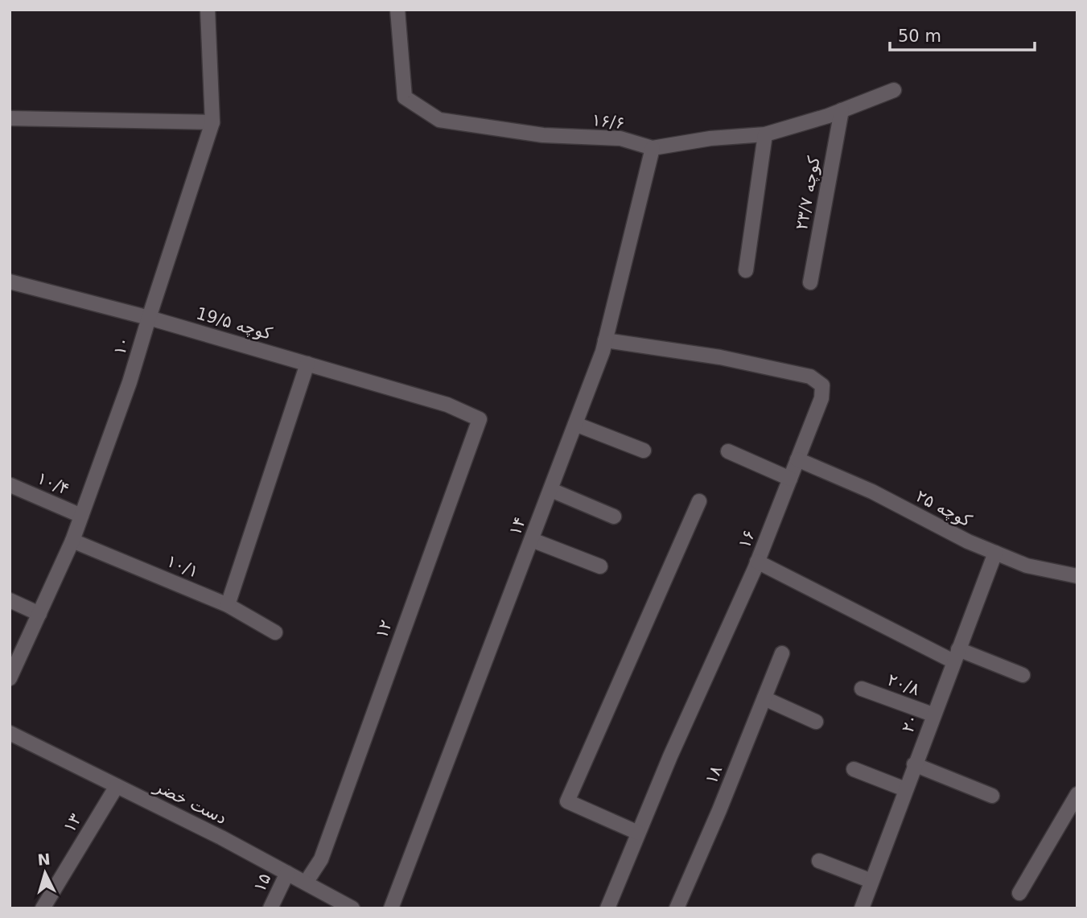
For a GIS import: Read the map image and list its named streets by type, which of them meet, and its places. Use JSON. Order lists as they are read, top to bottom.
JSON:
{
  "streets": {
    "street": [
      "۱۶/۶",
      "کوچه ۲۳/۷",
      "کوچه 19/۵",
      "۱۰",
      "۱۰/۴",
      "کوچه ۲۵",
      "۱۴",
      "۱۶",
      "۱۰/۱",
      "۱۲",
      "۲۰/۸",
      "۲۰",
      "۱۸",
      "دست خضر",
      "۱۳",
      "۱۵"
    ]
  },
  "crossings": [
    ["۱۶/۶", "کوچه ۲۳/۷"],
    ["۱۶/۶", "۱۴"],
    ["کوچه 19/۵", "۱۰"],
    ["کوچه 19/۵", "۱۲"],
    ["۱۰", "۱۰/۴"],
    ["۱۰", "۱۰/۱"],
    ["کوچه ۲۵", "۱۶"],
    ["کوچه ۲۵", "۲۰"],
    ["۱۴", "۱۶"],
    ["۱۲", "دست خضر"],
    ["۲۰/۸", "۲۰"],
    ["دست خضر", "۱۳"],
    ["دست خضر", "۱۵"]
  ],
  "scale_bar": "50 m",
  "north": "top"
}
